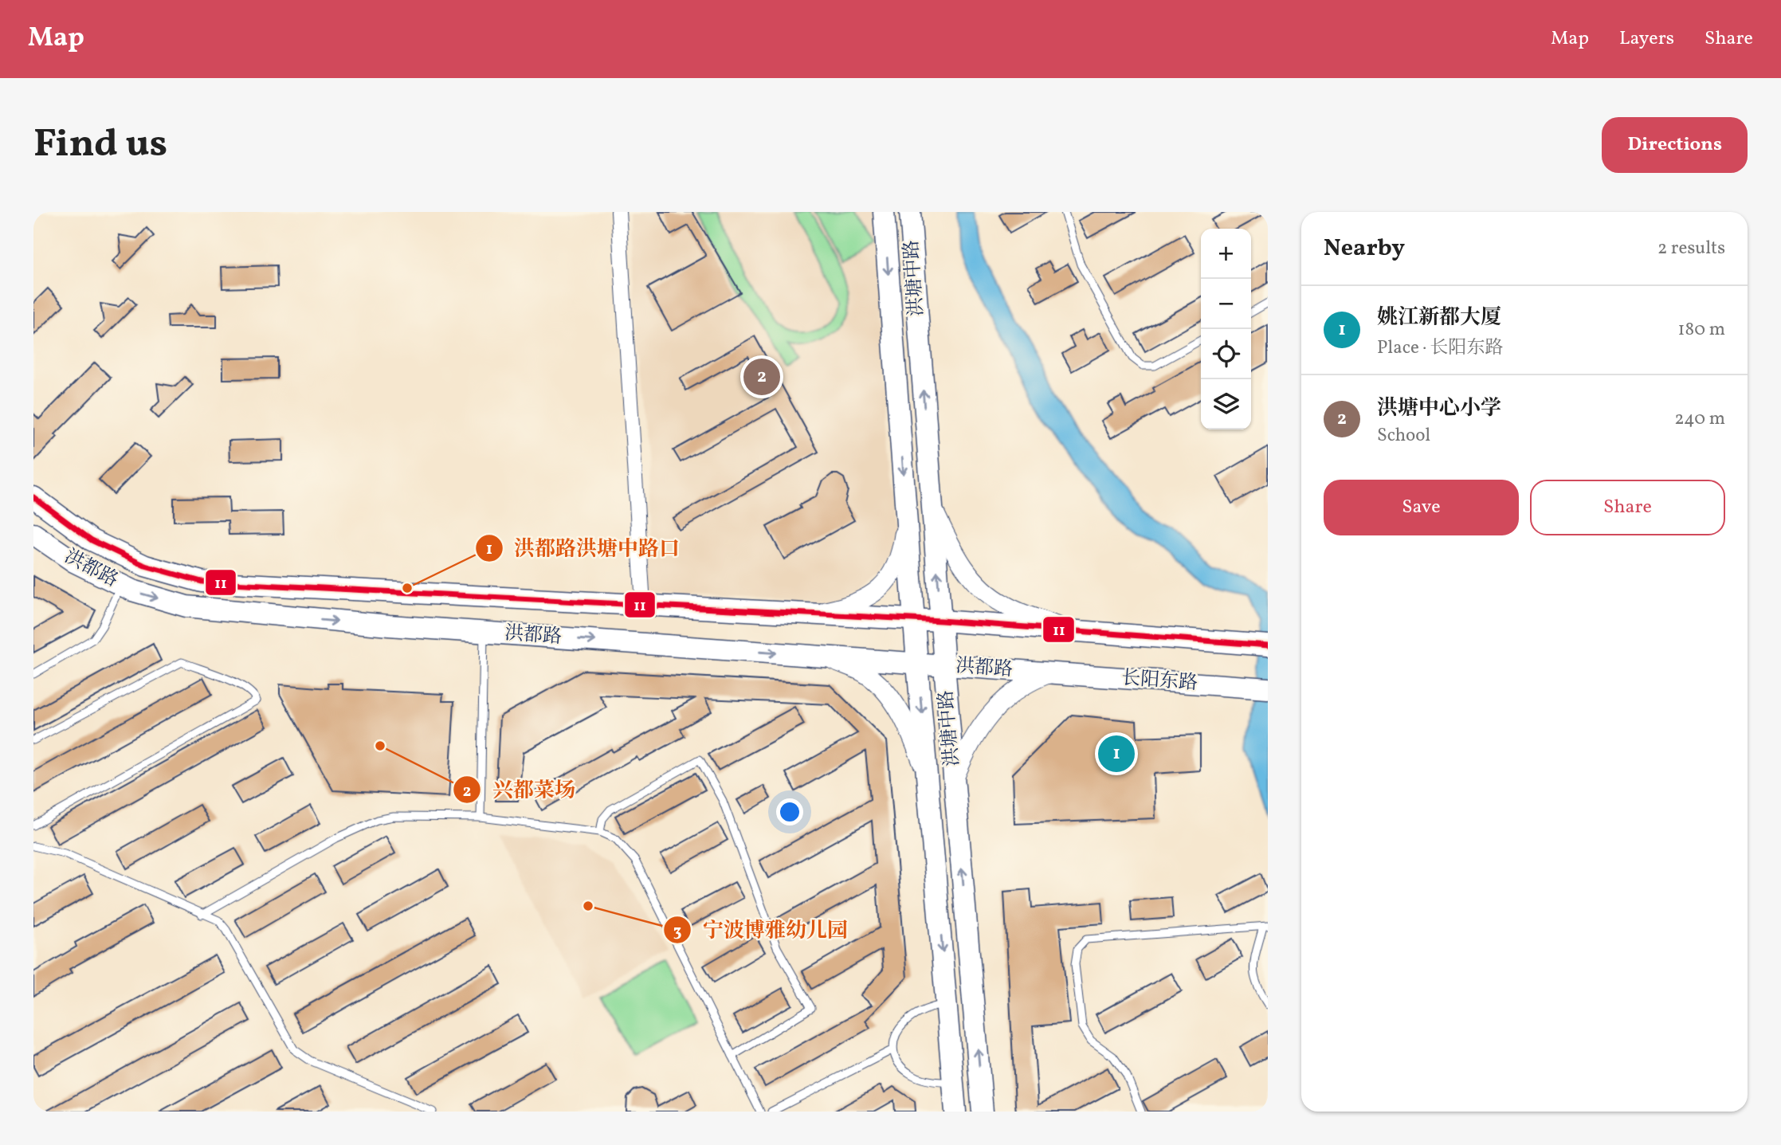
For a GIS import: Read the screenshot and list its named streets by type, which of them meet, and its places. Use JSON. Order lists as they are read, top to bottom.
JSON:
{
  "streets": {
    "main road": ["洪塘中路", "洪都路", "长阳东路"]
  },
  "crossings": [
    ["洪塘中路", "洪都路"],
    ["洪都路", "长阳东路"]
  ],
  "places": ["洪都路洪塘中路口", "兴都菜场", "宁波博雅幼儿园"],
  "lines": ["transit line 11"],
  "page": {
    "header": "Map",
    "nav": ["Map", "Layers", "Share"],
    "buttons": [
      "Directions",
      ["Save", "Share"]
    ],
    "title": "Find us",
    "heading": ["Nearby", "2 results"],
    "map_buttons": ["+", "−"],
    "list": [
      {
        "mark": "1",
        "name": "姚江新都大厦",
        "note": "Place · 长阳东路",
        "value": "180 m"
      },
      {
        "mark": "2",
        "name": "洪塘中心小学",
        "note": "School",
        "value": "240 m"
      }
    ],
    "pins": ["2", "1"]
  }
}
